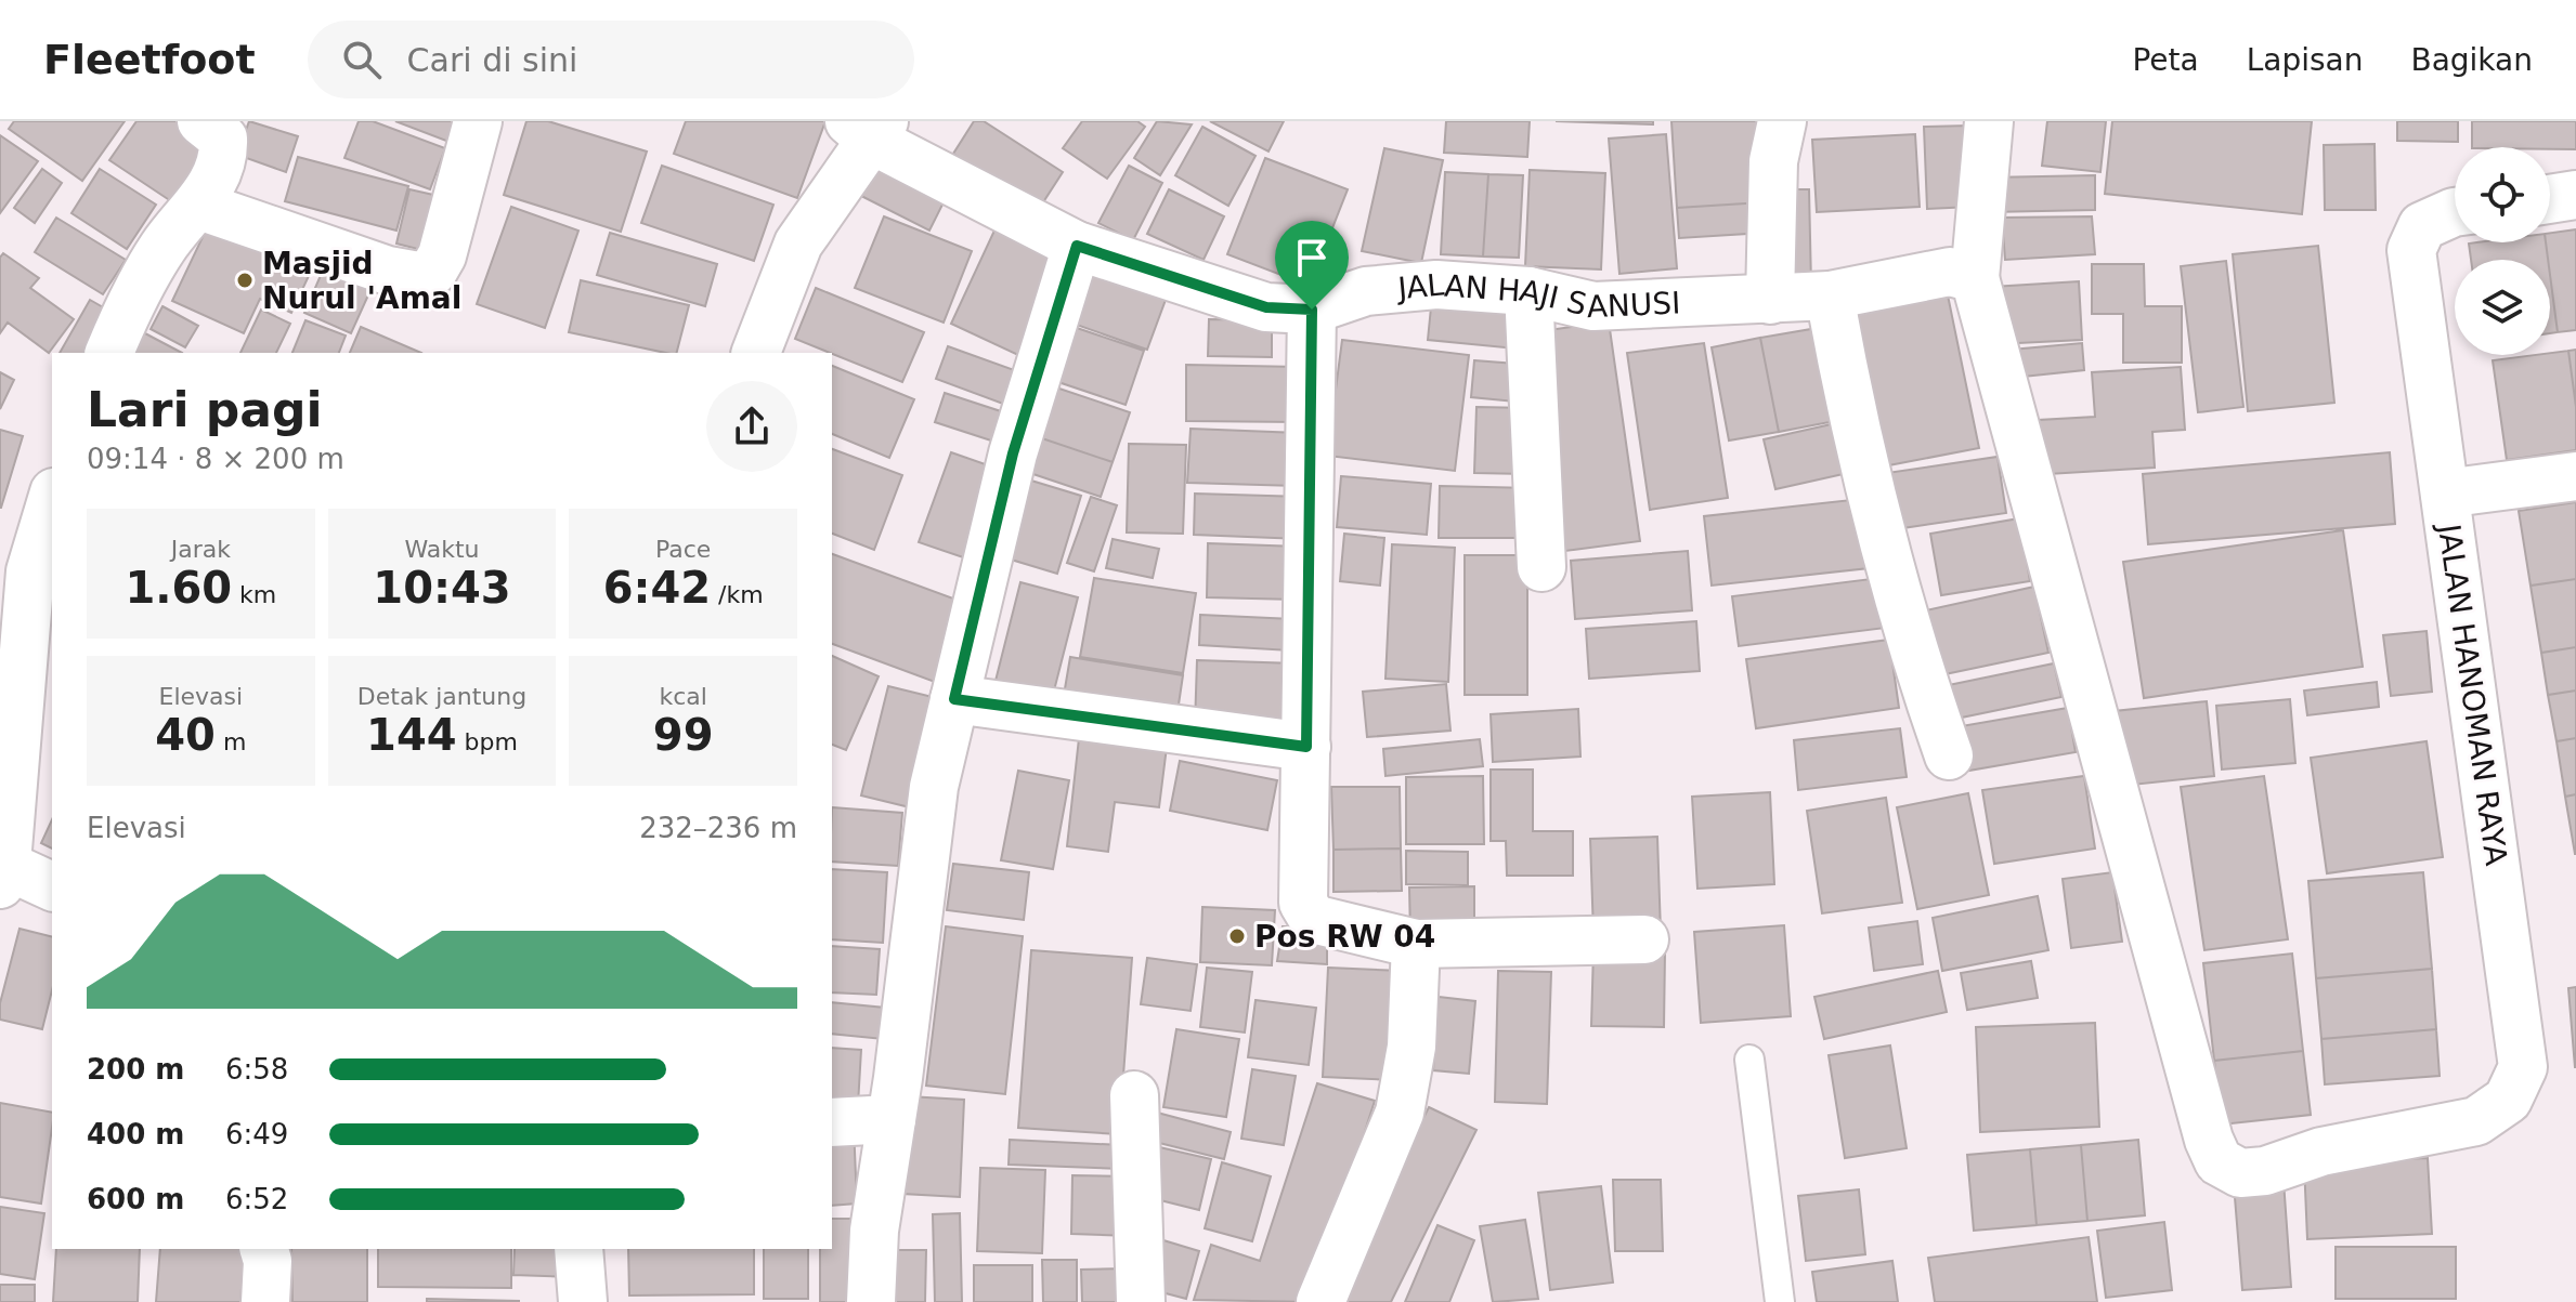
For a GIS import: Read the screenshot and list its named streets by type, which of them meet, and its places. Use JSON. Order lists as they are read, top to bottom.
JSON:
{
  "streets": {
    "street": ["JALAN HAJI SANUSI", "JALAN HANOMAN RAYA"]
  },
  "crossings": [
    ["JALAN HAJI SANUSI", "JALAN HANOMAN RAYA"]
  ],
  "places": ["Masjid Nurul 'Amal", "Pos RW 04"],
  "page": {
    "header": "Fleetfoot",
    "search": "Cari di sini",
    "nav": ["Peta", "Lapisan", "Bagikan"],
    "heading": ["Lari pagi", "09:14 · 8 × 200 m"],
    "stats": [
      ["Jarak", "1.60 km"],
      ["Waktu", "10:43"],
      ["Pace", "6:42 /km"],
      ["Elevasi", "40 m"],
      ["Detak jantung", "144 bpm"],
      ["kcal", "99"]
    ],
    "chart": ["Elevasi", "232–236 m"],
    "list": [
      {
        "name": "200 m",
        "note": "6:58"
      },
      {
        "name": "400 m",
        "note": "6:49"
      },
      {
        "name": "600 m",
        "note": "6:52"
      }
    ]
  }
}
